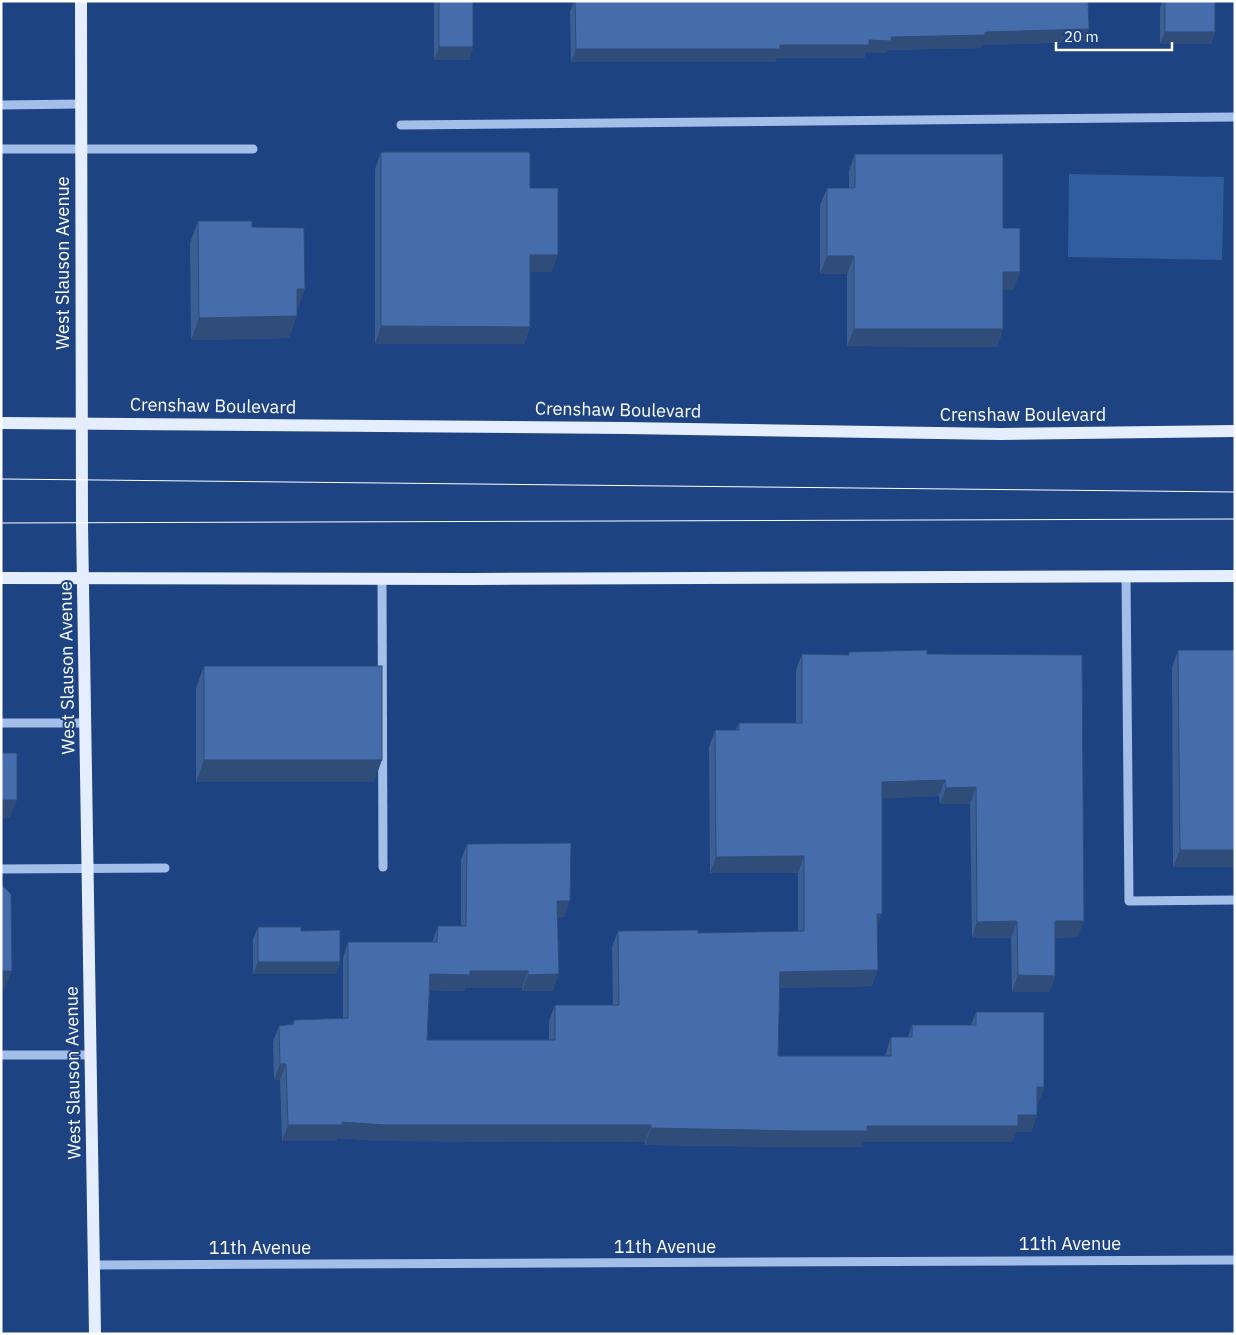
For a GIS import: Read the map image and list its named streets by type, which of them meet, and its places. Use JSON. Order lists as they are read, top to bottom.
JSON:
{
  "streets": {
    "main road": ["West Slauson Avenue", "Crenshaw Boulevard"],
    "street": ["11th Avenue"]
  },
  "crossings": [
    ["West Slauson Avenue", "Crenshaw Boulevard"],
    ["West Slauson Avenue", "11th Avenue"]
  ],
  "scale_bar": "20 m"
}
